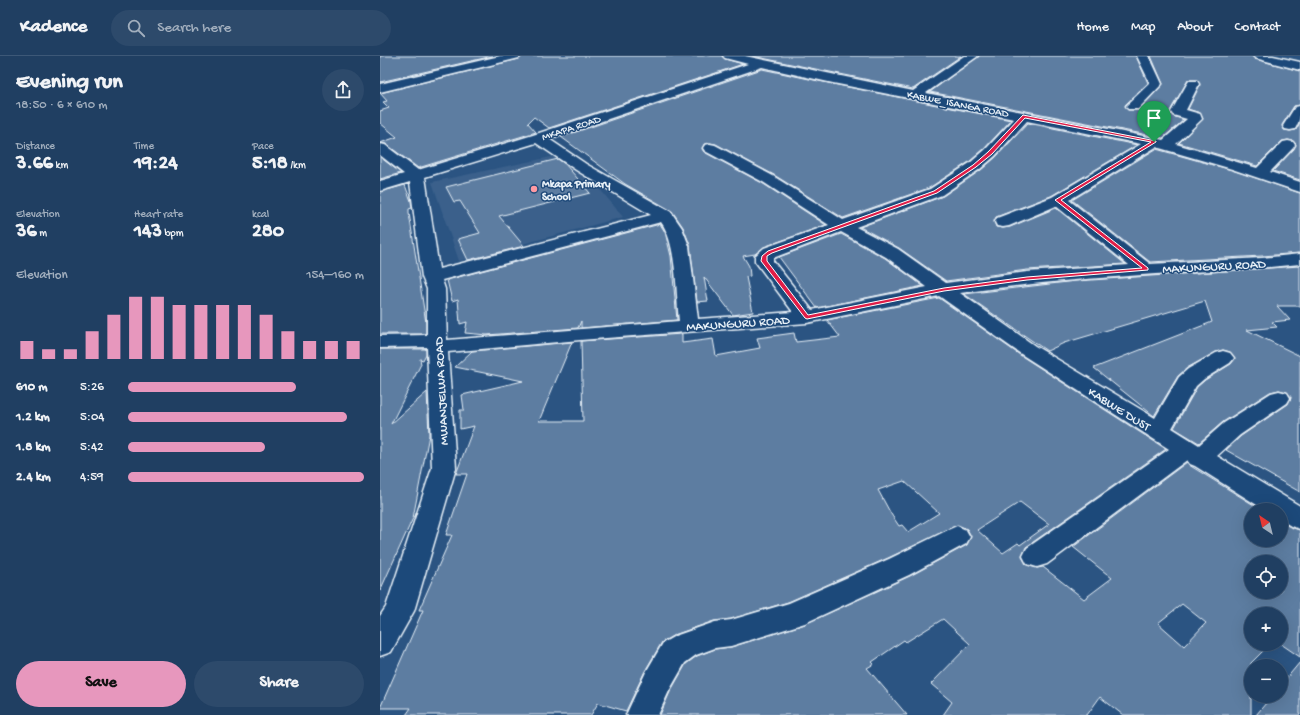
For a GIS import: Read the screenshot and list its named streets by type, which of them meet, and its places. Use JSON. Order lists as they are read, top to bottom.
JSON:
{
  "streets": {
    "street": [
      "KABWE_ISANGA ROAD",
      "MKAPA ROAD",
      "MAKUNGURU ROAD",
      "MWANJELWA ROAD",
      "KABWE DUST"
    ]
  },
  "crossings": [
    ["KABWE_ISANGA ROAD", "MKAPA ROAD"],
    ["MKAPA ROAD", "MWANJELWA ROAD"],
    ["MAKUNGURU ROAD", "MWANJELWA ROAD"],
    ["MAKUNGURU ROAD", "KABWE DUST"]
  ],
  "places": ["Mkapa Primary School"],
  "north": "top left",
  "page": {
    "header": "Kadence",
    "search": "Search here",
    "nav": [
      "Home",
      "Map",
      "About",
      "Contact"
    ],
    "heading": ["Evening run", "18:50 · 6 × 610 m"],
    "stats": [
      ["Distance", "3.66 km"],
      ["Time", "19:24"],
      ["Pace", "5:18 /km"],
      ["Elevation", "36 m"],
      ["Heart rate", "143 bpm"],
      ["kcal", "280"]
    ],
    "chart": ["Elevation", "154–160 m"],
    "list": [
      {
        "name": "610 m",
        "note": "5:26"
      },
      {
        "name": "1.2 km",
        "note": "5:04"
      },
      {
        "name": "1.8 km",
        "note": "5:42"
      },
      {
        "name": "2.4 km",
        "note": "4:59"
      }
    ],
    "map_buttons": ["+", "−"],
    "buttons": ["Save", "Share"]
  }
}
